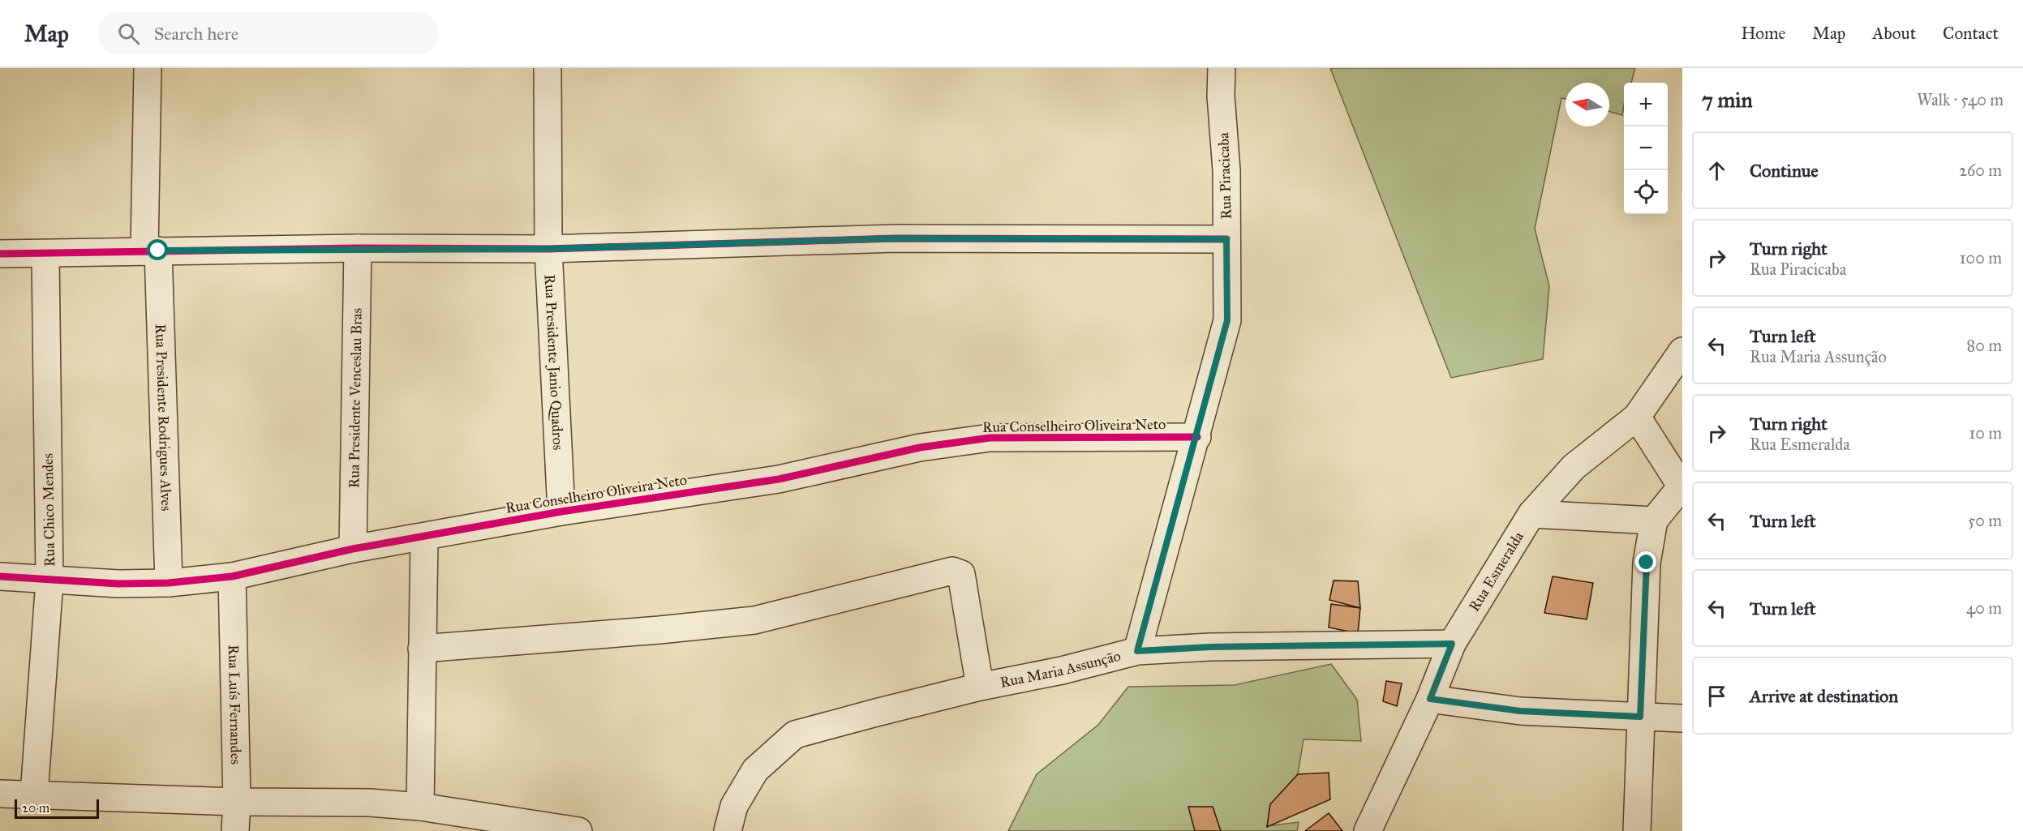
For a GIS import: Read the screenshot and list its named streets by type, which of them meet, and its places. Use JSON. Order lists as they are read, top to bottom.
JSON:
{
  "streets": {
    "street": [
      "Rua Piracicaba",
      "Rua Presidente Janio Quadros",
      "Rua Presidente Venceslau Bras",
      "Rua Presidente Rodrigues Alves",
      "Rua Conselheiro Oliveira Neto",
      "Rua Chico Mendes",
      "Rua Esmeralda",
      "Rua Maria Assunção",
      "Rua Luís Fernandes"
    ]
  },
  "crossings": [
    ["Rua Piracicaba", "Rua Conselheiro Oliveira Neto"],
    ["Rua Piracicaba", "Rua Maria Assunção"],
    ["Rua Presidente Janio Quadros", "Rua Conselheiro Oliveira Neto"],
    ["Rua Presidente Venceslau Bras", "Rua Conselheiro Oliveira Neto"],
    ["Rua Presidente Rodrigues Alves", "Rua Conselheiro Oliveira Neto"],
    ["Rua Conselheiro Oliveira Neto", "Rua Chico Mendes"],
    ["Rua Conselheiro Oliveira Neto", "Rua Luís Fernandes"],
    ["Rua Esmeralda", "Rua Maria Assunção"]
  ],
  "scale_bar": "20 m",
  "north": "left",
  "page": {
    "header": "Map",
    "search": "Search here",
    "nav": [
      "Home",
      "Map",
      "About",
      "Contact"
    ],
    "heading": ["7 min", "Walk · 540 m"],
    "map_buttons": ["+", "−"],
    "list": [
      ["Continue", "260 m"],
      ["Turn right", "Rua Piracicaba", "100 m"],
      ["Turn left", "Rua Maria Assunção", "80 m"],
      ["Turn right", "Rua Esmeralda", "10 m"],
      ["Turn left", "50 m"],
      ["Turn left", "40 m"],
      "Arrive at destination"
    ],
    "scale": "20 m"
  }
}
